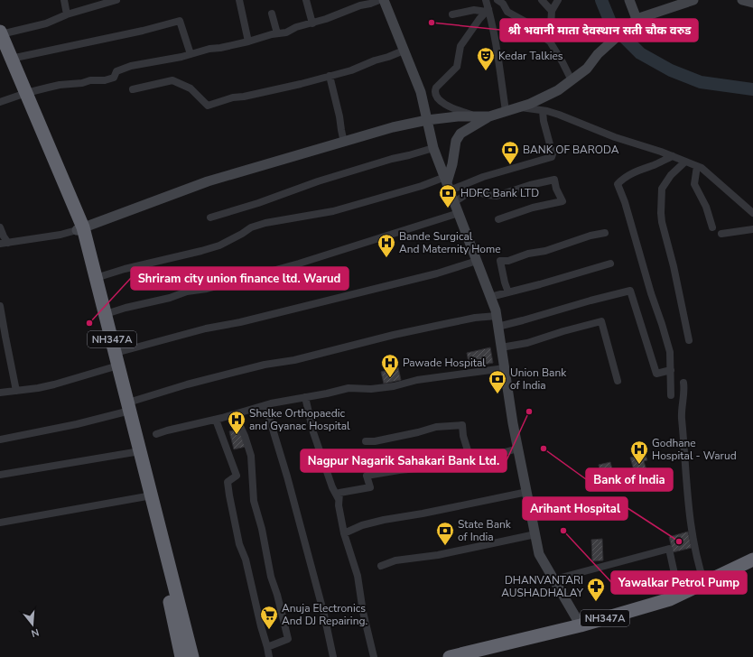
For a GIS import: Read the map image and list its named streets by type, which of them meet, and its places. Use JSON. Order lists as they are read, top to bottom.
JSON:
{
  "streets": {
    "highway": ["NH347A"]
  },
  "places": {
    "other": [
      "श्री भवानी माता देवस्थान सती चौक वरुड",
      "Shriram city union finance ltd. Warud",
      "Nagpur Nagarik Sahakari Bank Ltd.",
      "Bank of India",
      "Yawalkar Petrol Pump",
      "Arihant Hospital"
    ],
    "theatre": ["Kedar Talkies"],
    "bank": [
      "BANK OF BARODA",
      "HDFC Bank LTD",
      "Union Bank of India",
      "State Bank of India"
    ],
    "hospital": [
      "Bande Surgical And Maternity Home",
      "Pawade Hospital",
      "Shelke Orthopaedic and Gyanac Hospital",
      "Godhane Hospital - Warud"
    ],
    "pharmacy": ["DHANVANTARI AUSHADHALAY"],
    "supermarket": ["Anuja Electronics And DJ Repairing."]
  },
  "north": "bottom"
}
